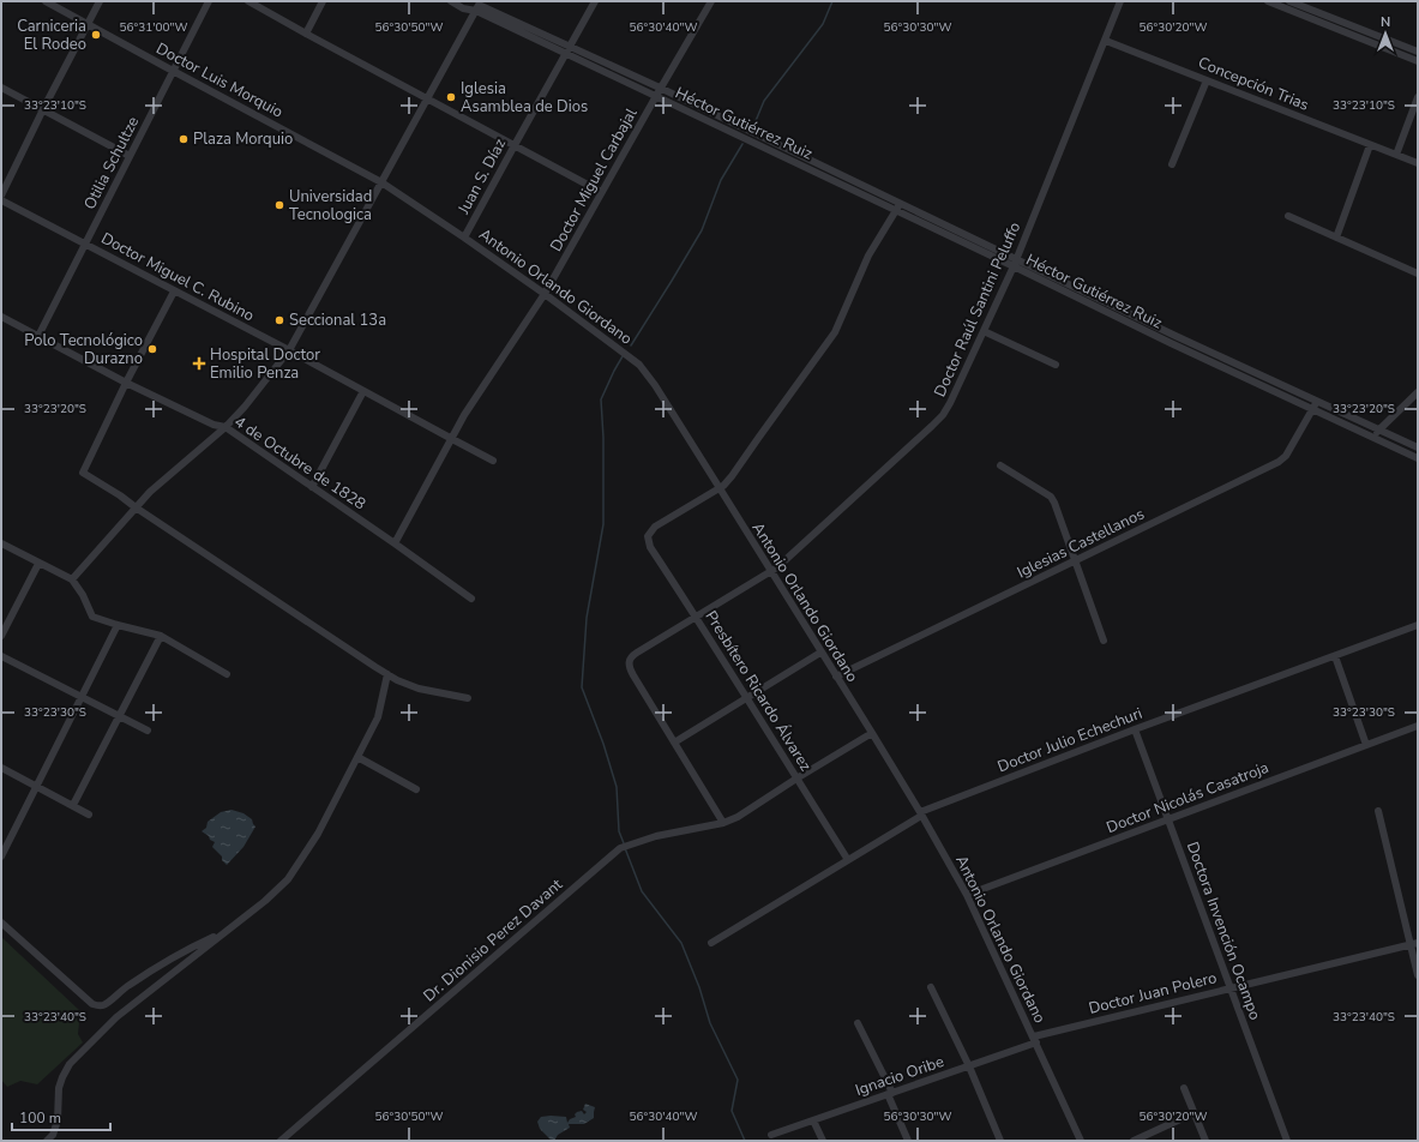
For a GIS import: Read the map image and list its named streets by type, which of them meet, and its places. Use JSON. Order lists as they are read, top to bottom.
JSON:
{
  "streets": {
    "street": [
      "Doctor Luis Morquio",
      "Concepción Trias",
      "Héctor Gutiérrez Ruiz",
      "Otilia Schultze",
      "Juan S. Díaz",
      "Doctor Miguel Carbajal",
      "Doctor Miguel C. Rubino",
      "Antonio Orlando Giordano",
      "Doctor Raúl Santini Peluffo",
      "4 de Octubre de 1828",
      "Iglesias Castellanos",
      "Presbítero Ricardo Álvarez",
      "Doctor Julio Echechuri",
      "Doctor Nicolás Casatroja",
      "Doctora Invención Ocampo",
      "Dr. Dionisio Perez Davant",
      "Doctor Juan Polero",
      "Ignacio Oribe"
    ]
  },
  "crossings": [
    ["Doctor Luis Morquio", "Otilia Schultze"],
    ["Doctor Luis Morquio", "Antonio Orlando Giordano"],
    ["Concepción Trias", "Doctor Raúl Santini Peluffo"],
    ["Héctor Gutiérrez Ruiz", "Juan S. Díaz"],
    ["Héctor Gutiérrez Ruiz", "Doctor Miguel Carbajal"],
    ["Héctor Gutiérrez Ruiz", "Doctor Raúl Santini Peluffo"],
    ["Héctor Gutiérrez Ruiz", "Iglesias Castellanos"],
    ["Otilia Schultze", "Doctor Miguel C. Rubino"],
    ["Otilia Schultze", "4 de Octubre de 1828"],
    ["Juan S. Díaz", "Antonio Orlando Giordano"],
    ["Doctor Miguel Carbajal", "Doctor Miguel C. Rubino"],
    ["Doctor Miguel Carbajal", "Antonio Orlando Giordano"],
    ["Doctor Miguel Carbajal", "4 de Octubre de 1828"],
    ["Antonio Orlando Giordano", "Doctor Raúl Santini Peluffo"],
    ["Antonio Orlando Giordano", "Iglesias Castellanos"],
    ["Antonio Orlando Giordano", "Presbítero Ricardo Álvarez"],
    ["Antonio Orlando Giordano", "Doctor Julio Echechuri"],
    ["Antonio Orlando Giordano", "Doctor Nicolás Casatroja"],
    ["Antonio Orlando Giordano", "Dr. Dionisio Perez Davant"],
    ["Antonio Orlando Giordano", "Doctor Juan Polero"],
    ["Antonio Orlando Giordano", "Ignacio Oribe"],
    ["Doctor Raúl Santini Peluffo", "Presbítero Ricardo Álvarez"],
    ["Presbítero Ricardo Álvarez", "Doctor Julio Echechuri"],
    ["Presbítero Ricardo Álvarez", "Dr. Dionisio Perez Davant"],
    ["Doctor Julio Echechuri", "Doctora Invención Ocampo"],
    ["Doctor Nicolás Casatroja", "Doctora Invención Ocampo"],
    ["Doctora Invención Ocampo", "Doctor Juan Polero"],
    ["Doctor Juan Polero", "Ignacio Oribe"]
  ],
  "places": {
    "other": [
      "Carniceria El Rodeo",
      "Iglesia Asamblea de Dios",
      "Plaza Morquio",
      "Universidad Tecnologica",
      "Seccional 13a",
      "Polo Tecnológico Durazno"
    ],
    "health": ["Hospital Doctor Emilio Penza"]
  },
  "scale_bar": "100 m",
  "north": "top",
  "coordinates": [
    "56°31'00\"W",
    "56°30'50\"W",
    "56°30'40\"W",
    "56°30'30\"W",
    "56°30'20\"W",
    "33°23'10\"S",
    "33°23'20\"S",
    "33°23'30\"S",
    "33°23'40\"S"
  ]
}
